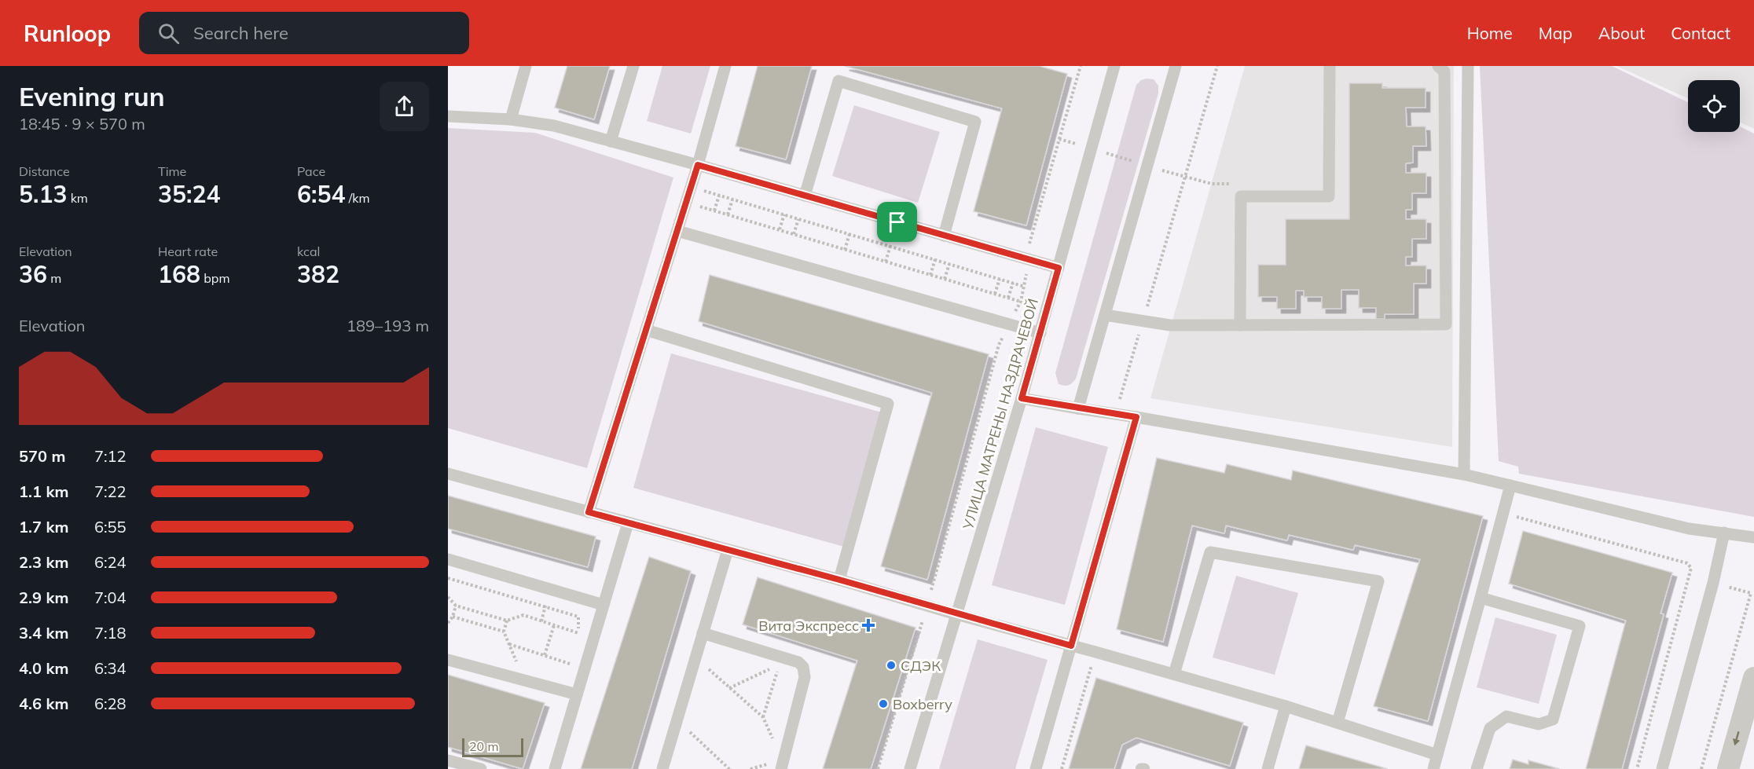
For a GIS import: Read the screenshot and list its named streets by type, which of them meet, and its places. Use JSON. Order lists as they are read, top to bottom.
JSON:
{
  "streets": {
    "lane": ["УЛИЦА МАТРЕНЫ НАЗДРАЧЕВОЙ"]
  },
  "places": {
    "health": ["Вита Экспресс"],
    "other": ["СДЭК", "Boxberry"]
  },
  "scale_bar": "20 m",
  "page": {
    "header": "Runloop",
    "search": "Search here",
    "nav": [
      "Home",
      "Map",
      "About",
      "Contact"
    ],
    "heading": ["Evening run", "18:45 · 9 × 570 m"],
    "stats": [
      ["Distance", "5.13 km"],
      ["Time", "35:24"],
      ["Pace", "6:54 /km"],
      ["Elevation", "36 m"],
      ["Heart rate", "168 bpm"],
      ["kcal", "382"]
    ],
    "chart": ["Elevation", "189–193 m"],
    "list": [
      {
        "name": "570 m",
        "note": "7:12"
      },
      {
        "name": "1.1 km",
        "note": "7:22"
      },
      {
        "name": "1.7 km",
        "note": "6:55"
      },
      {
        "name": "2.3 km",
        "note": "6:24"
      },
      {
        "name": "2.9 km",
        "note": "7:04"
      },
      {
        "name": "3.4 km",
        "note": "7:18"
      },
      {
        "name": "4.0 km",
        "note": "6:34"
      },
      {
        "name": "4.6 km",
        "note": "6:28"
      }
    ],
    "scale": "20 m"
  }
}
